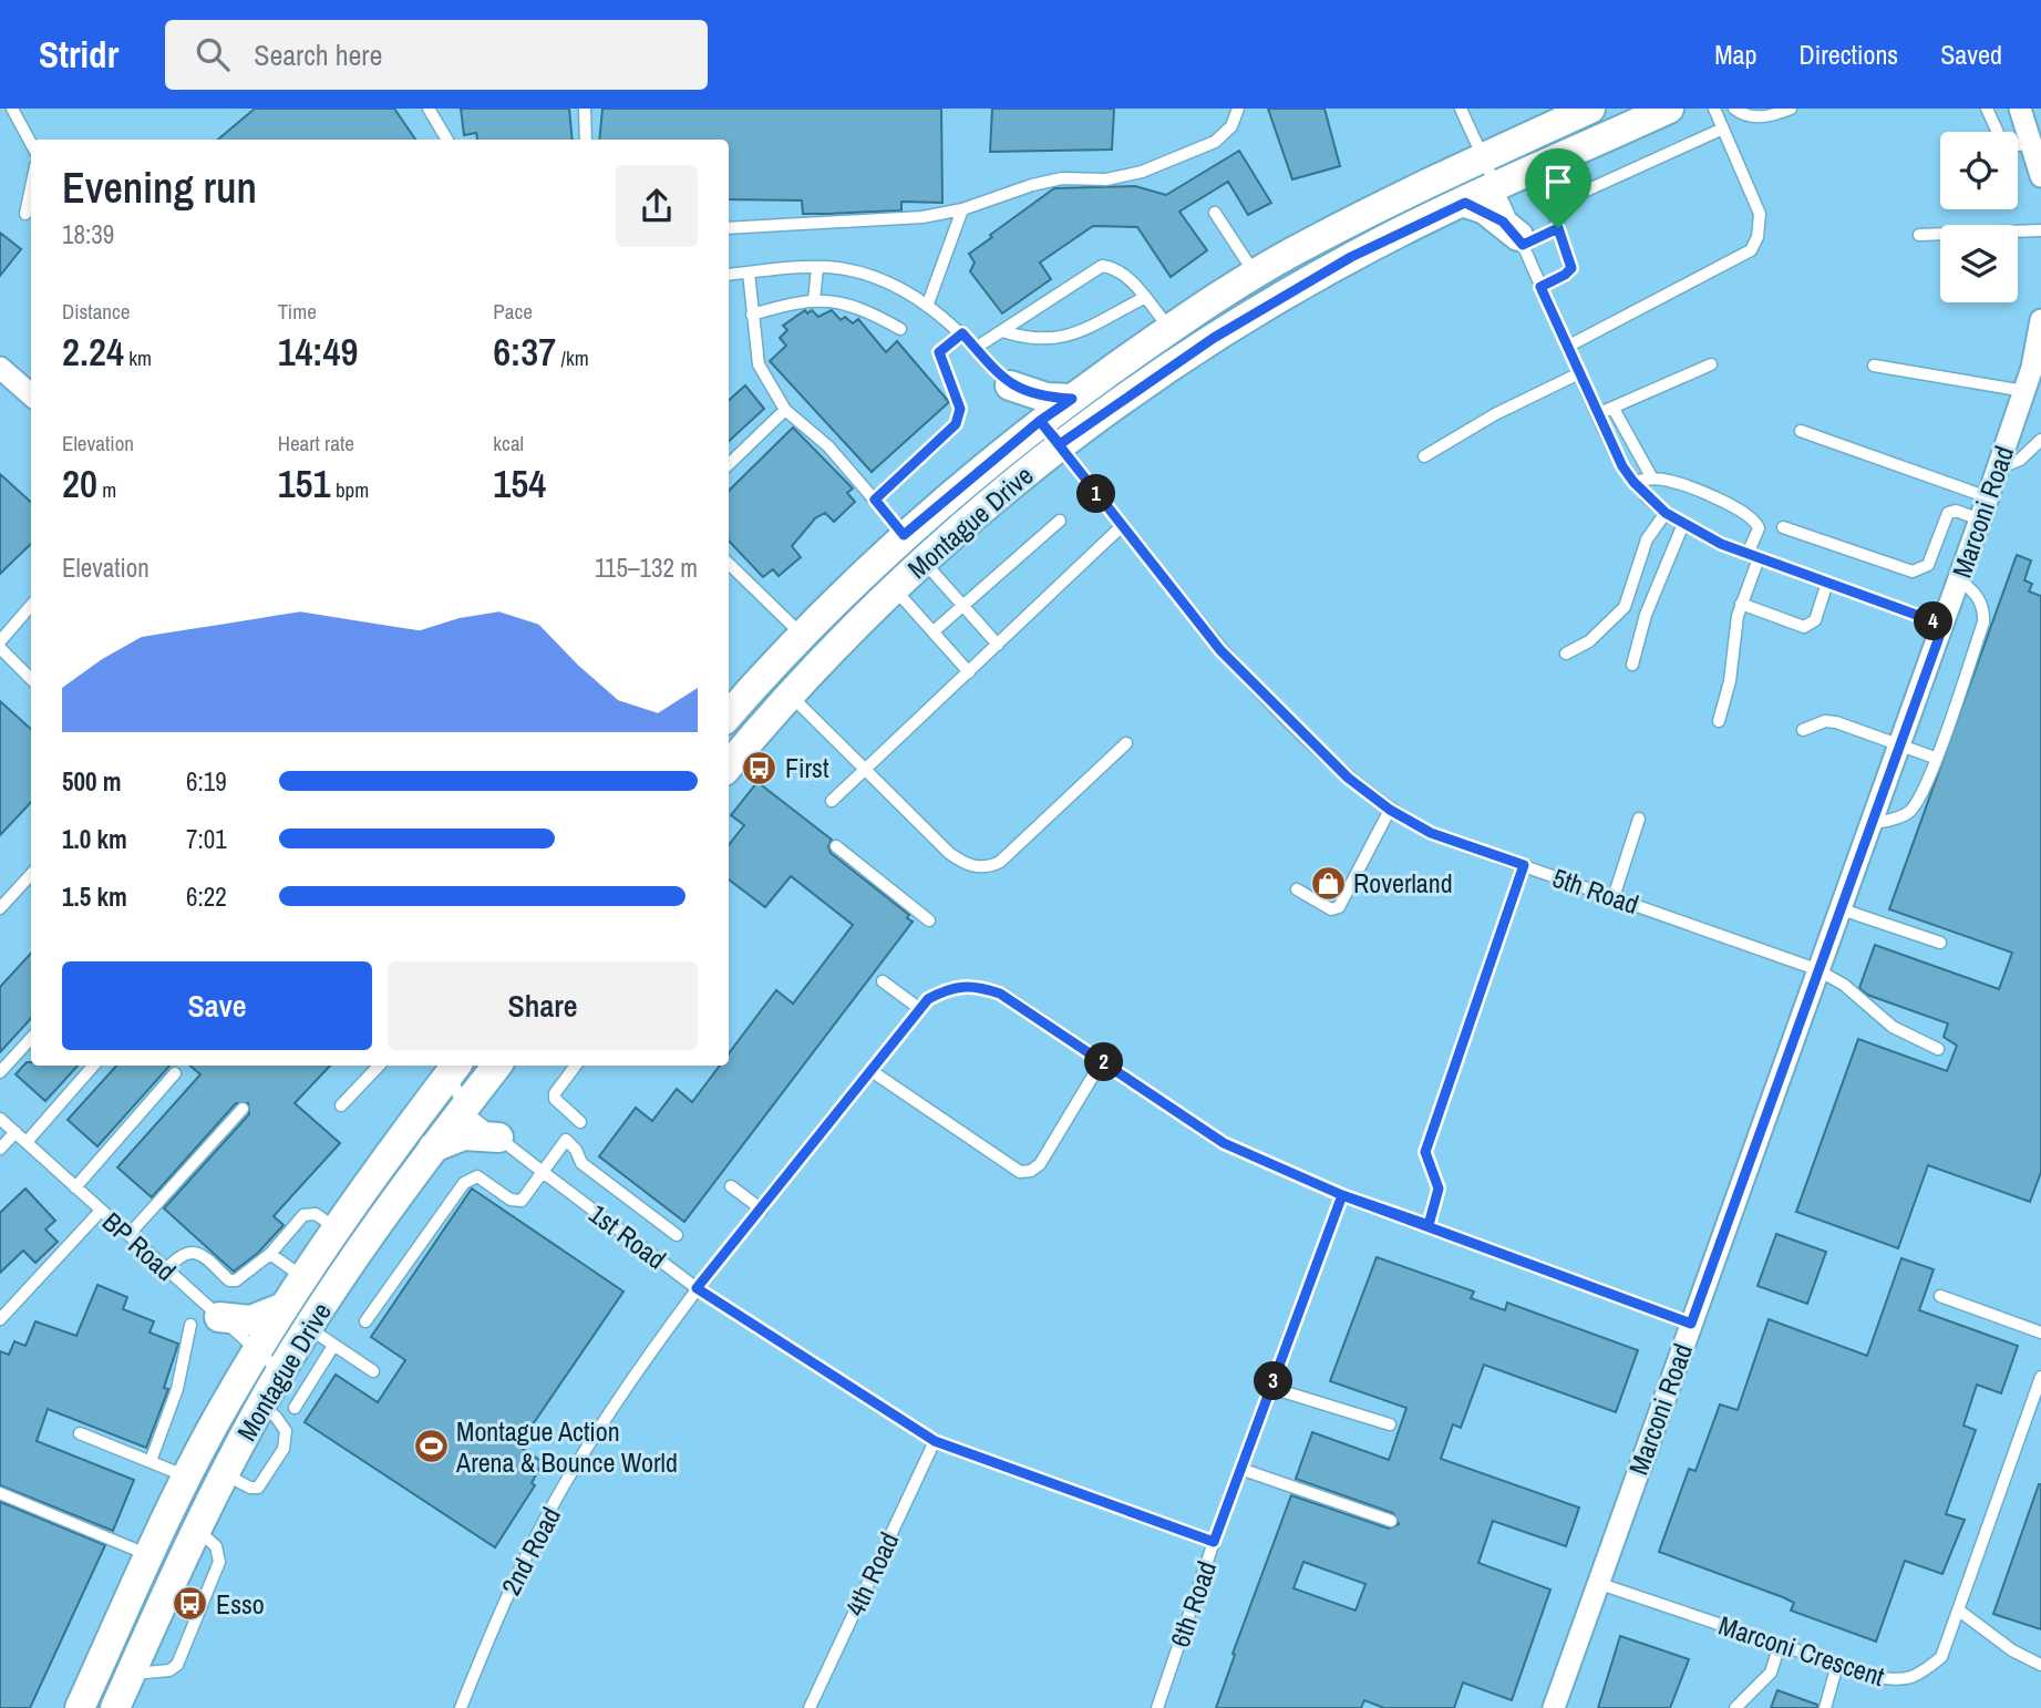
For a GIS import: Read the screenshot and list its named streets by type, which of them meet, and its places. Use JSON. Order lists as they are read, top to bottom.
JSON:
{
  "streets": {
    "main road": ["Montague Drive"],
    "street": ["Marconi Road"],
    "lane": [
      "5th Road",
      "1st Road",
      "BP Road",
      "2nd Road",
      "4th Road",
      "6th Road",
      "Marconi Crescent"
    ]
  },
  "crossings": [
    ["Marconi Road", "5th Road"],
    ["Marconi Road", "Marconi Crescent"],
    ["Montague Drive", "5th Road"],
    ["Montague Drive", "1st Road"],
    ["Montague Drive", "BP Road"],
    ["1st Road", "2nd Road"],
    ["1st Road", "4th Road"],
    ["1st Road", "6th Road"]
  ],
  "places": {
    "bus stop": ["First", "Esso"],
    "shop": ["Roverland"],
    "sports": ["Montague Action Arena & Bounce World"]
  },
  "page": {
    "header": "Stridr",
    "search": "Search here",
    "nav": ["Map", "Directions", "Saved"],
    "heading": ["Evening run", "18:39"],
    "stats": [
      ["Distance", "2.24 km"],
      ["Time", "14:49"],
      ["Pace", "6:37 /km"],
      ["Elevation", "20 m"],
      ["Heart rate", "151 bpm"],
      ["kcal", "154"]
    ],
    "pins": [
      "1",
      "4",
      "2",
      "3"
    ],
    "chart": ["Elevation", "115–132 m"],
    "list": [
      {
        "name": "500 m",
        "note": "6:19"
      },
      {
        "name": "1.0 km",
        "note": "7:01"
      },
      {
        "name": "1.5 km",
        "note": "6:22"
      }
    ],
    "buttons": ["Save", "Share"]
  }
}
